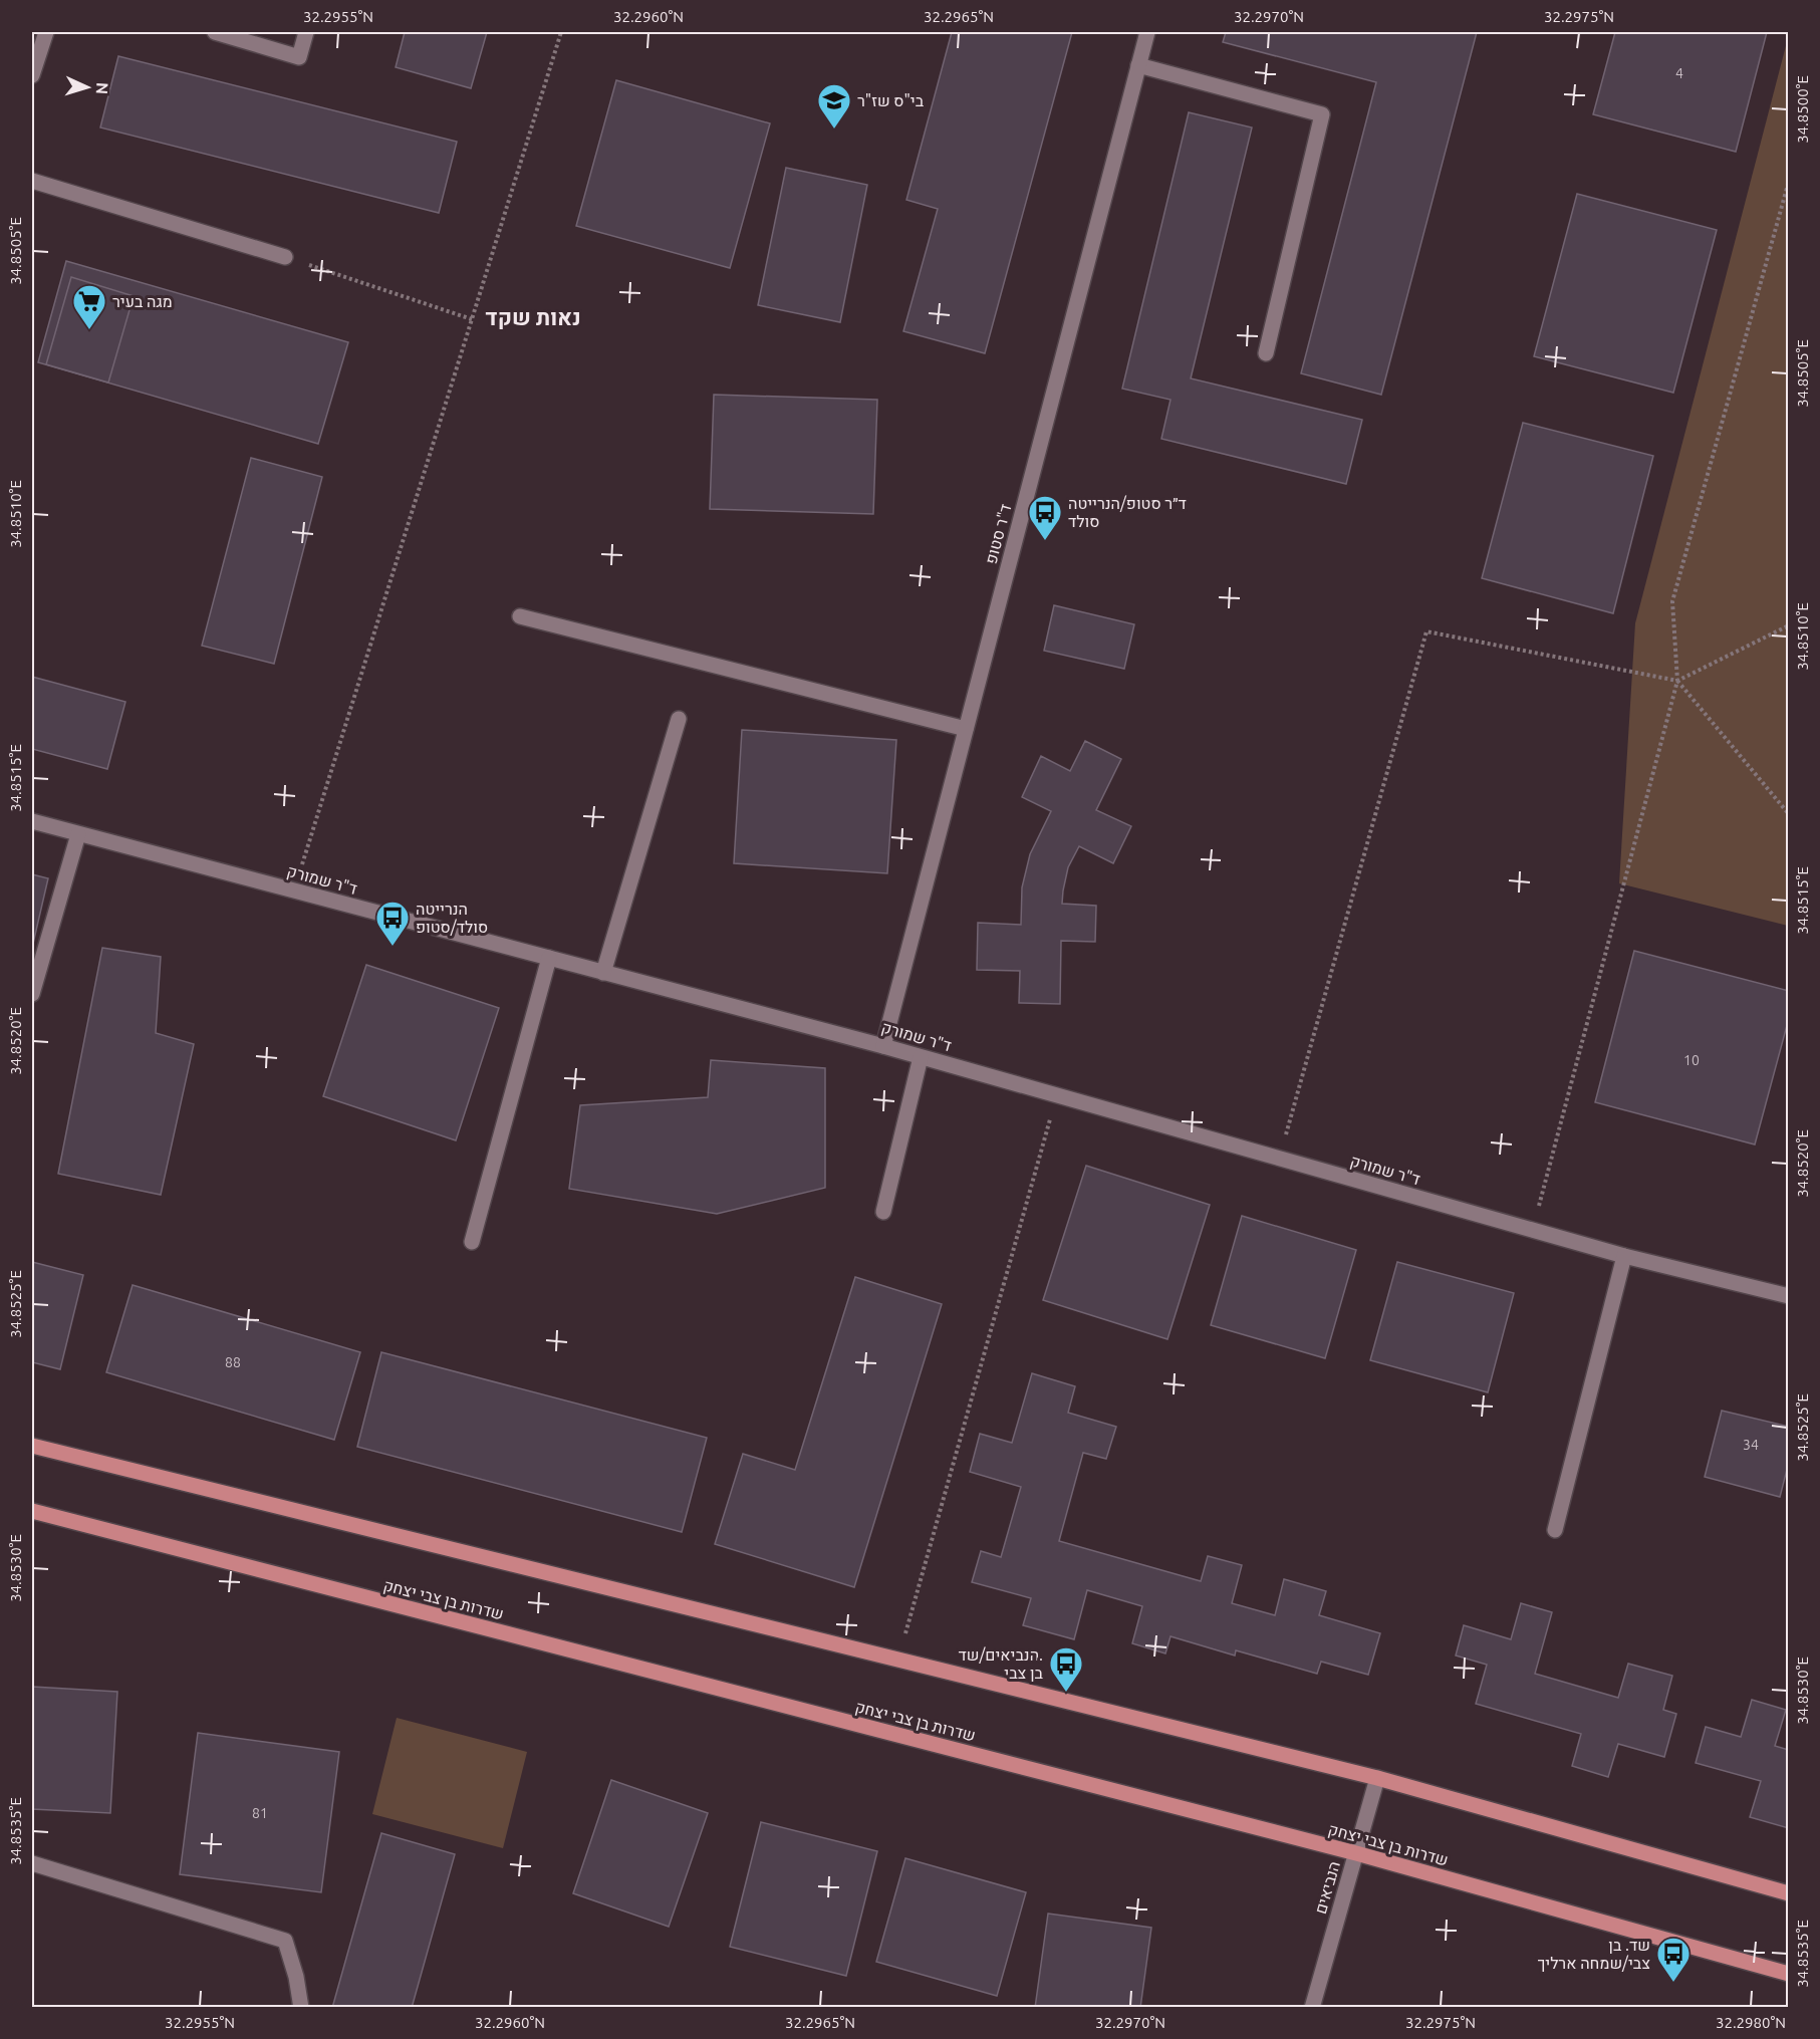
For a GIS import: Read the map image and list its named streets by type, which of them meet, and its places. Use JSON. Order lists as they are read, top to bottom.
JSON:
{
  "streets": {
    "main road": ["שדרות בן צבי יצחק"],
    "street": ["ד\"ר סטופ", "ד\"ר שמורק", "הנביאים"]
  },
  "crossings": [
    ["ד\"ר סטופ", "ד\"ר שמורק"],
    ["שדרות בן צבי יצחק", "הנביאים"]
  ],
  "districts": ["נאות שקד"],
  "places": {
    "school or university": ["בי\"ס שז\"ר"],
    "supermarket": ["מגה בעיר"],
    "bus stop": [
      "ד״ר סטופ/הנרייטה סולד",
      "הנרייטה סולד/סטופ",
      "הנביאים/שד. בן צבי",
      "שד. בן צבי/שמחה ארליך"
    ]
  },
  "house_numbers": [
    "4",
    "10",
    "88",
    "34",
    "81"
  ],
  "north": "right",
  "coordinates": [
    "32.2955°N",
    "32.2960°N",
    "32.2965°N",
    "32.2970°N",
    "32.2975°N",
    "34.8500°E",
    "34.8505°E",
    "34.8510°E",
    "34.8515°E",
    "34.8520°E",
    "34.8525°E",
    "34.8530°E",
    "34.8535°E",
    "32.2980°N"
  ]
}
